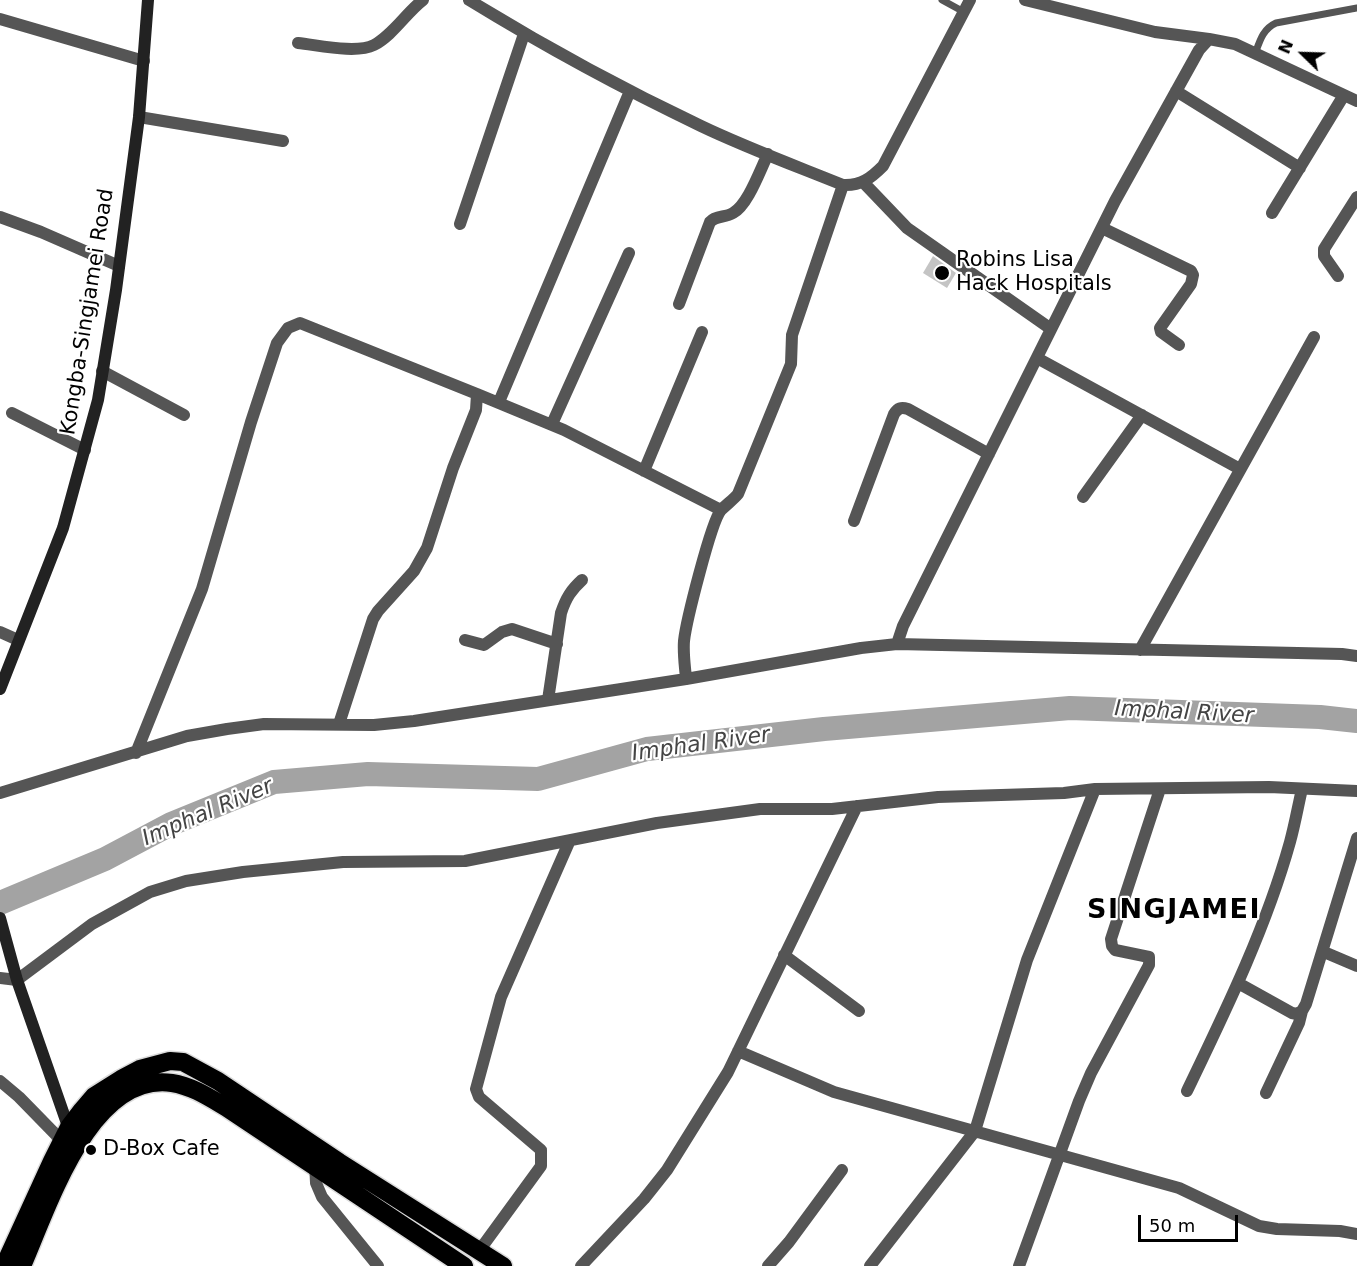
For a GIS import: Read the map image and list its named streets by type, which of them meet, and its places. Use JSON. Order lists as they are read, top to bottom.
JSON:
{
  "streets": {
    "street": ["Kongba-Singjamei Road"]
  },
  "districts": ["SINGJAMEI"],
  "water": ["Imphal River"],
  "places": ["Robins Lisa Hack Hospitals", "D-Box Cafe"],
  "scale_bar": "50 m",
  "north": "top left"
}
